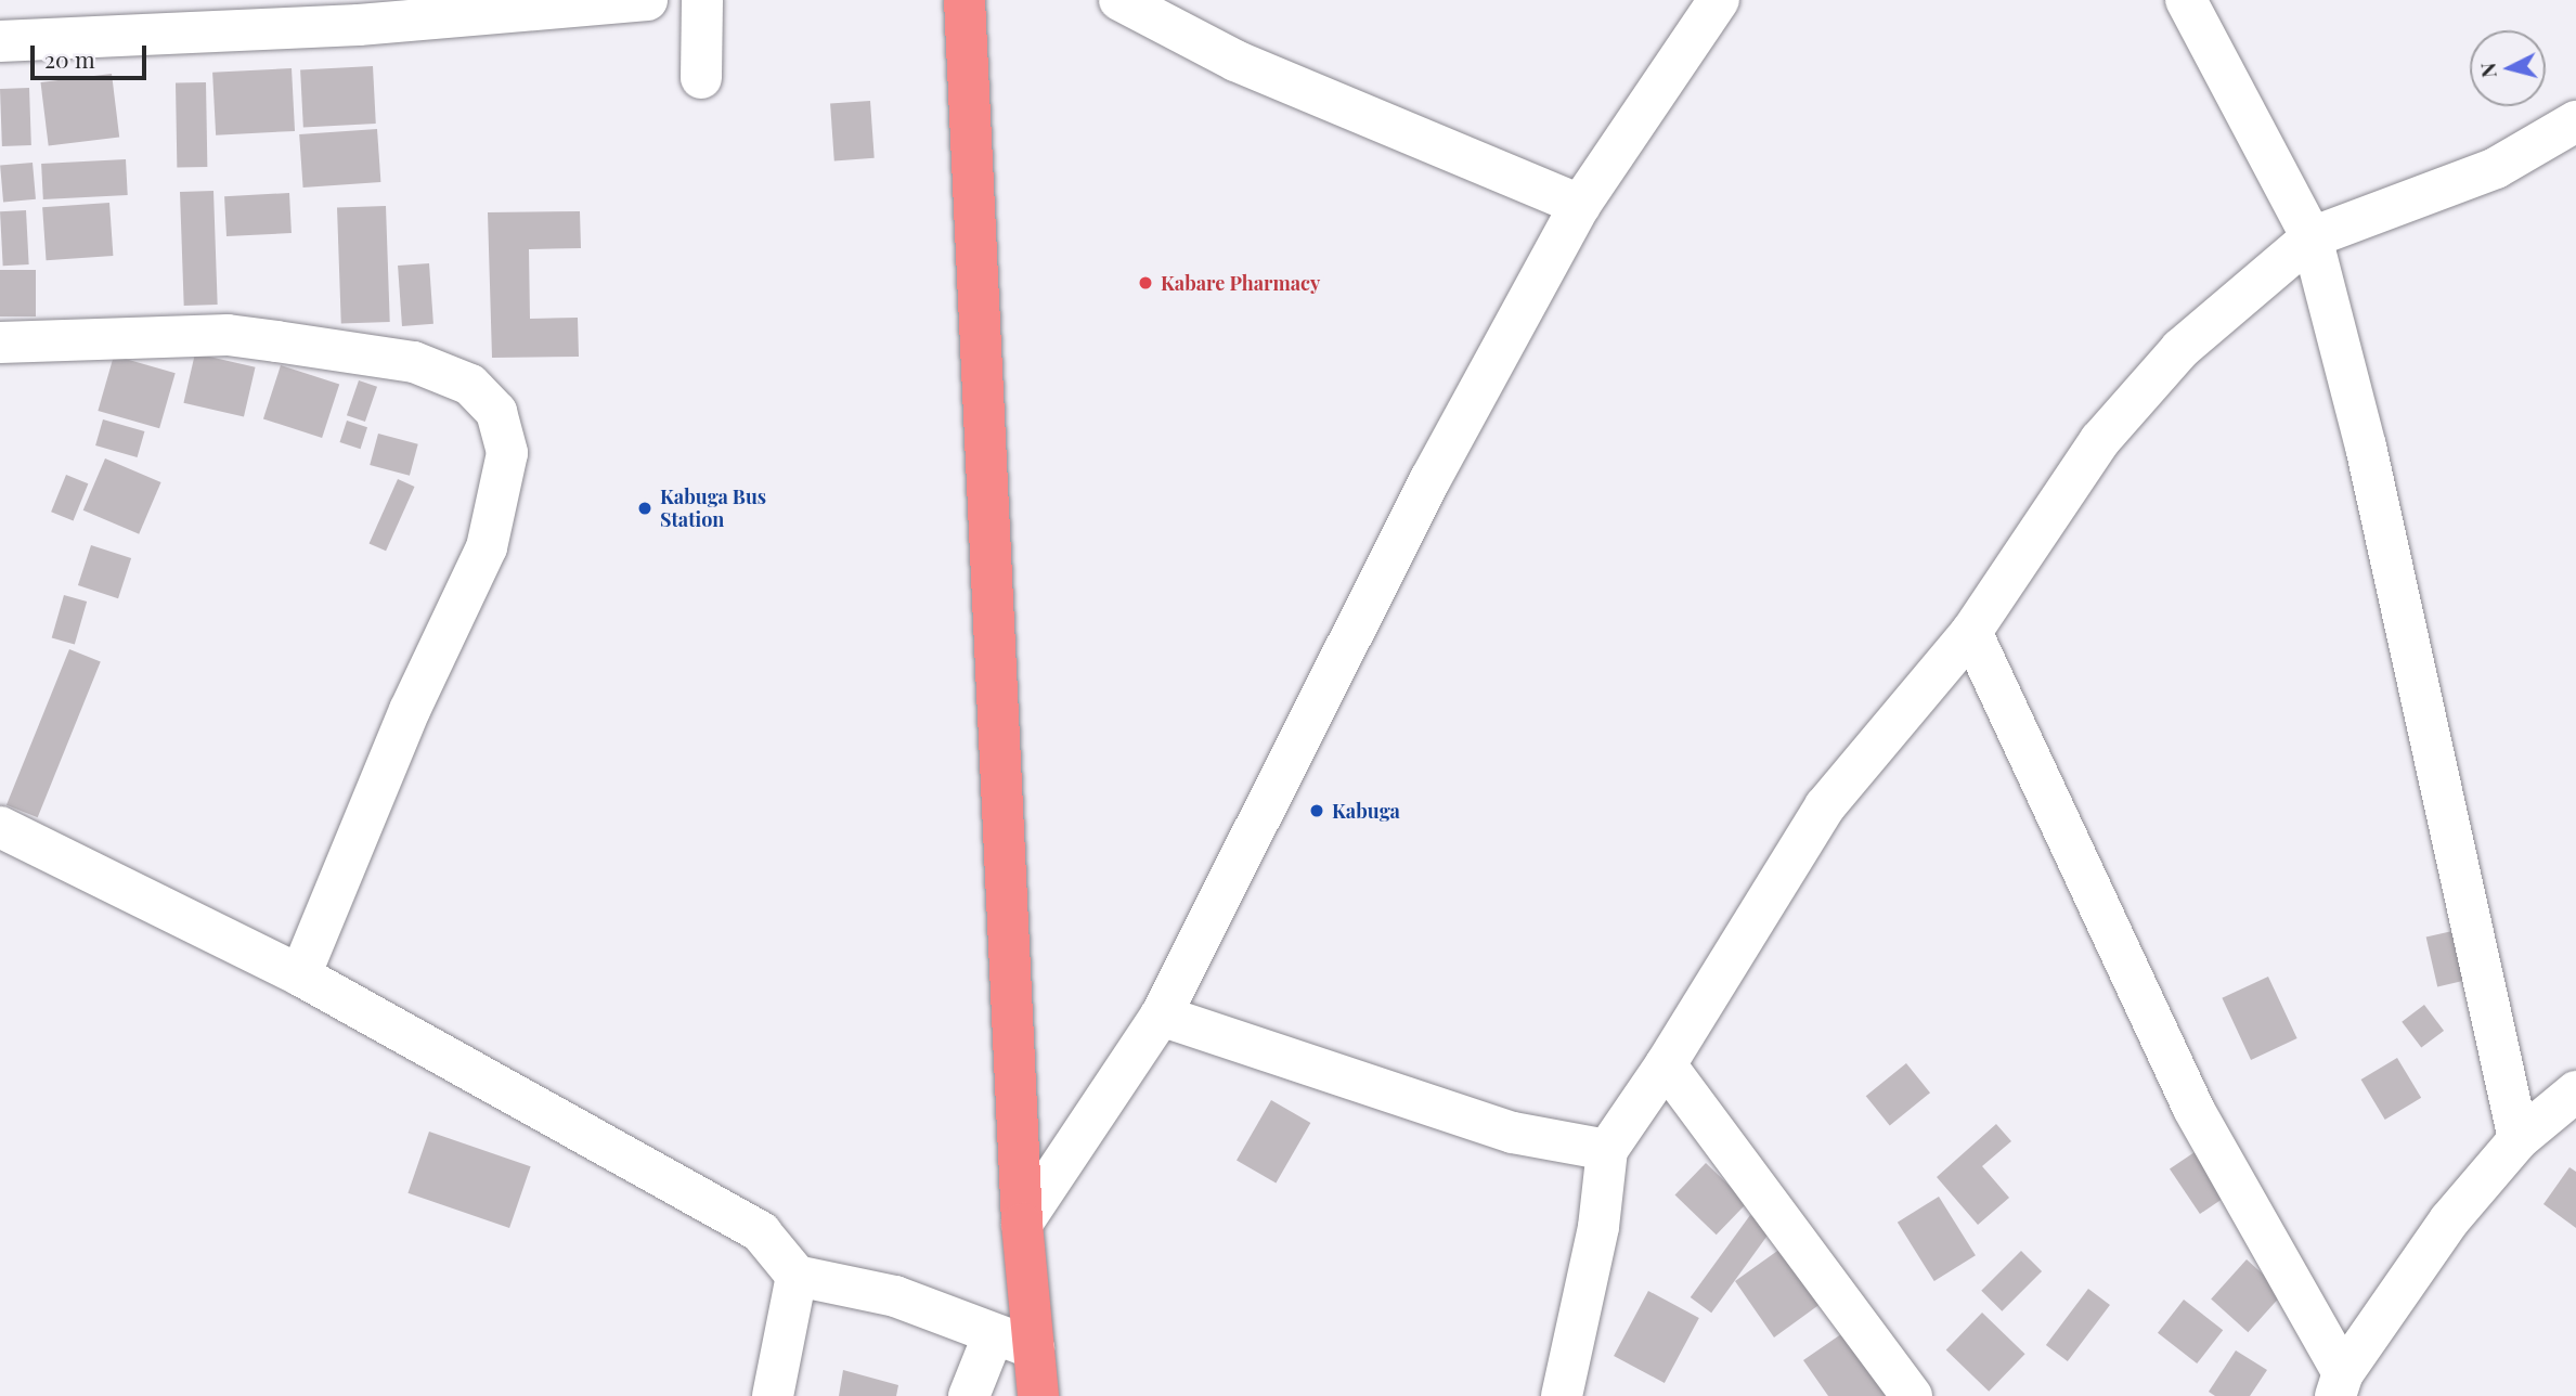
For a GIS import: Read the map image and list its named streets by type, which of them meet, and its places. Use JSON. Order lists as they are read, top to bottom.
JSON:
{
  "places": ["Kabare Pharmacy", "Kabuga Bus Station", "Kabuga"],
  "scale_bar": "20 m",
  "north": "left"
}
